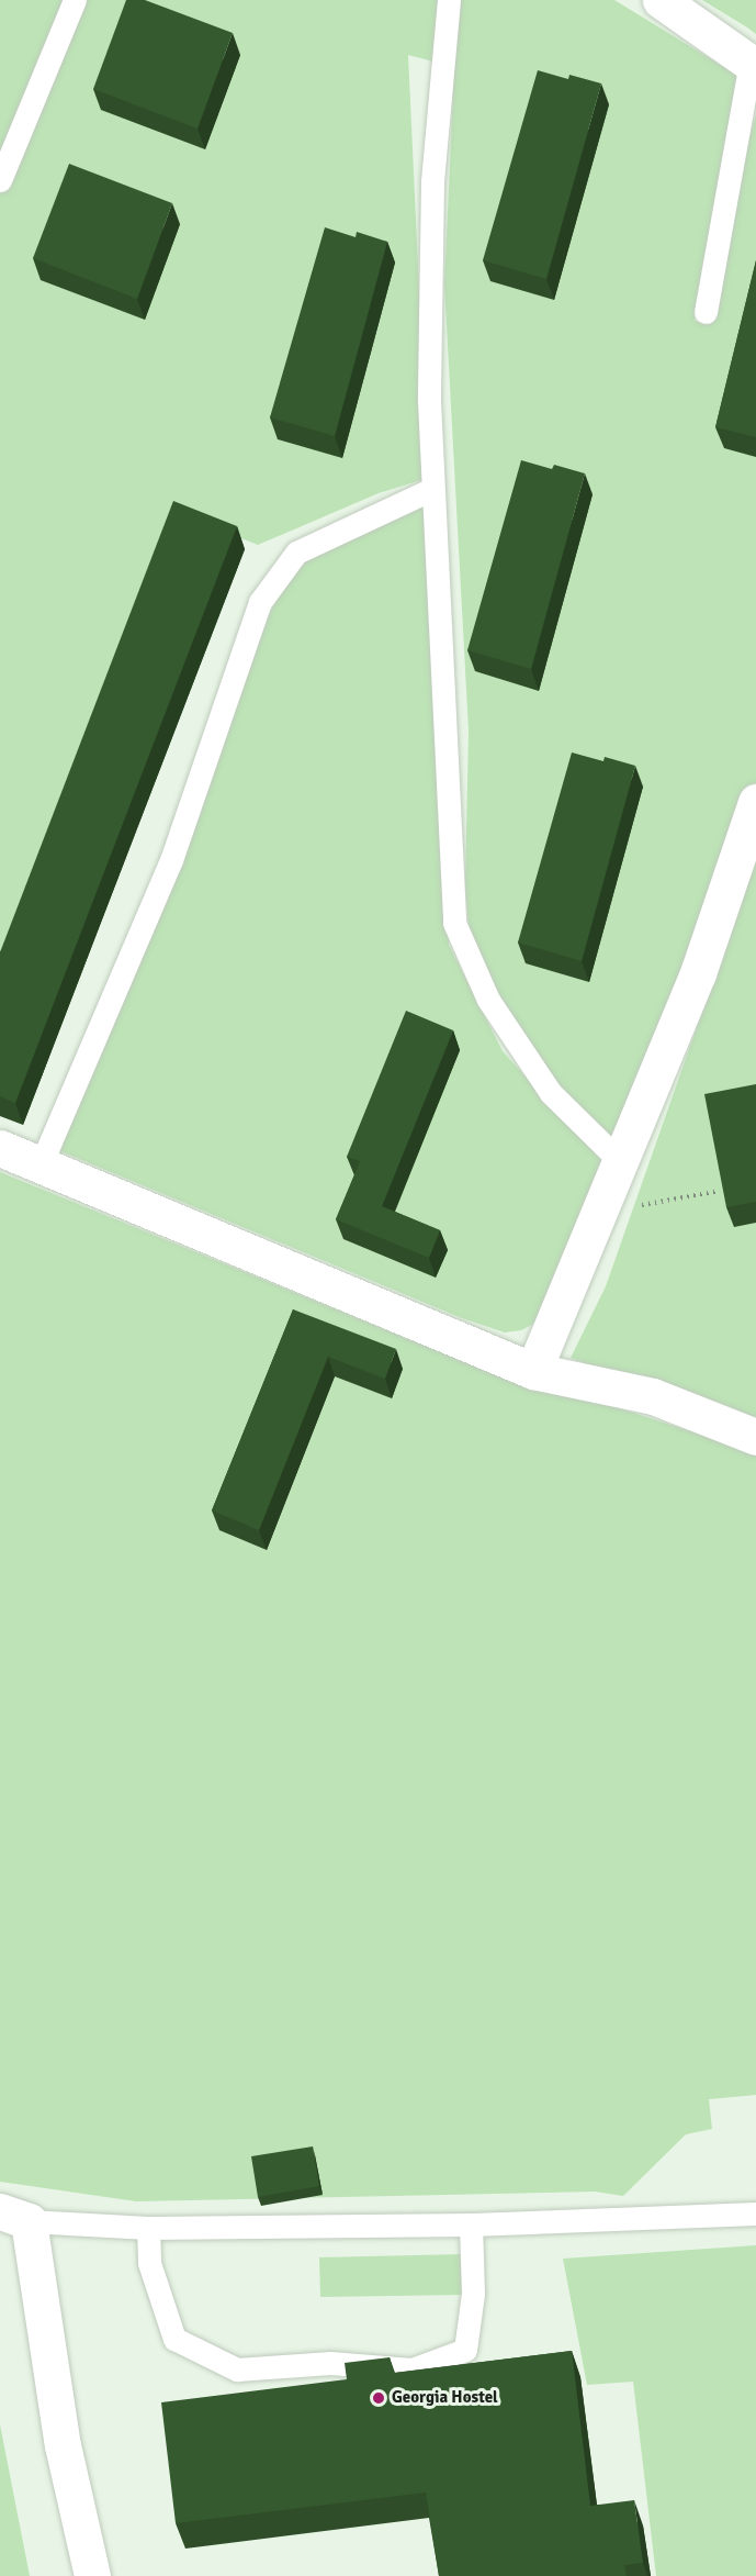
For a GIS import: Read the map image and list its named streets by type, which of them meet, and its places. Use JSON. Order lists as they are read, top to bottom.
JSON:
{
  "places": ["Georgia Hostel"]
}
